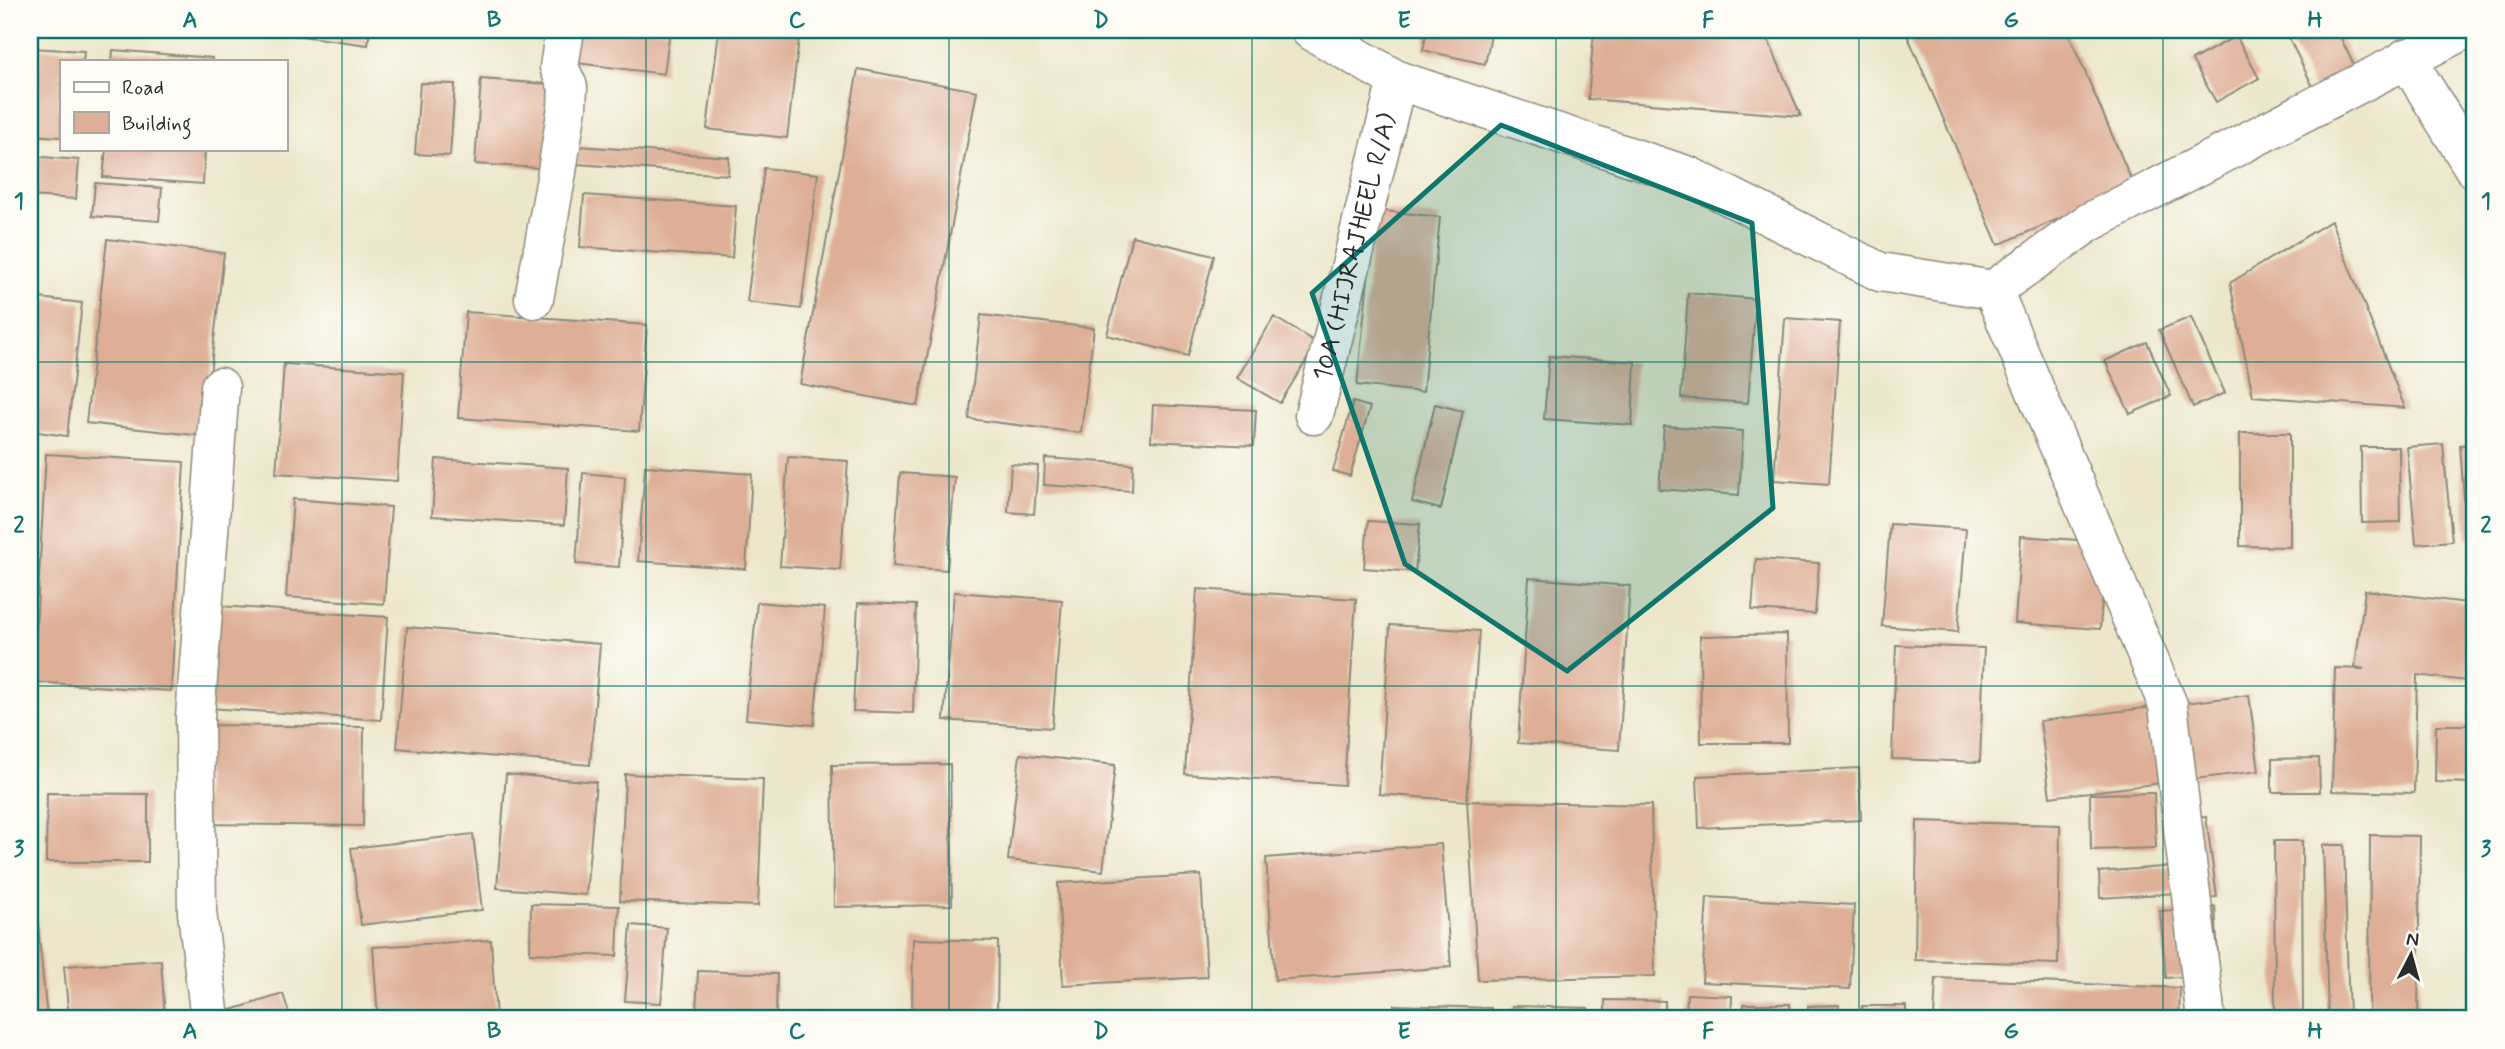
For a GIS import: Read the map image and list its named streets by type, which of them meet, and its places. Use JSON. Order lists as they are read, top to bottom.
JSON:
{
  "streets": {
    "street": ["10A (HIJRAJHEEL R/A)"]
  },
  "legend": ["Road", "Building"],
  "north": "top",
  "grid": {
    "columns": [
      "A",
      "B",
      "C",
      "D",
      "E",
      "F",
      "G",
      "H"
    ],
    "rows": ["1", "2", "3"]
  }
}
